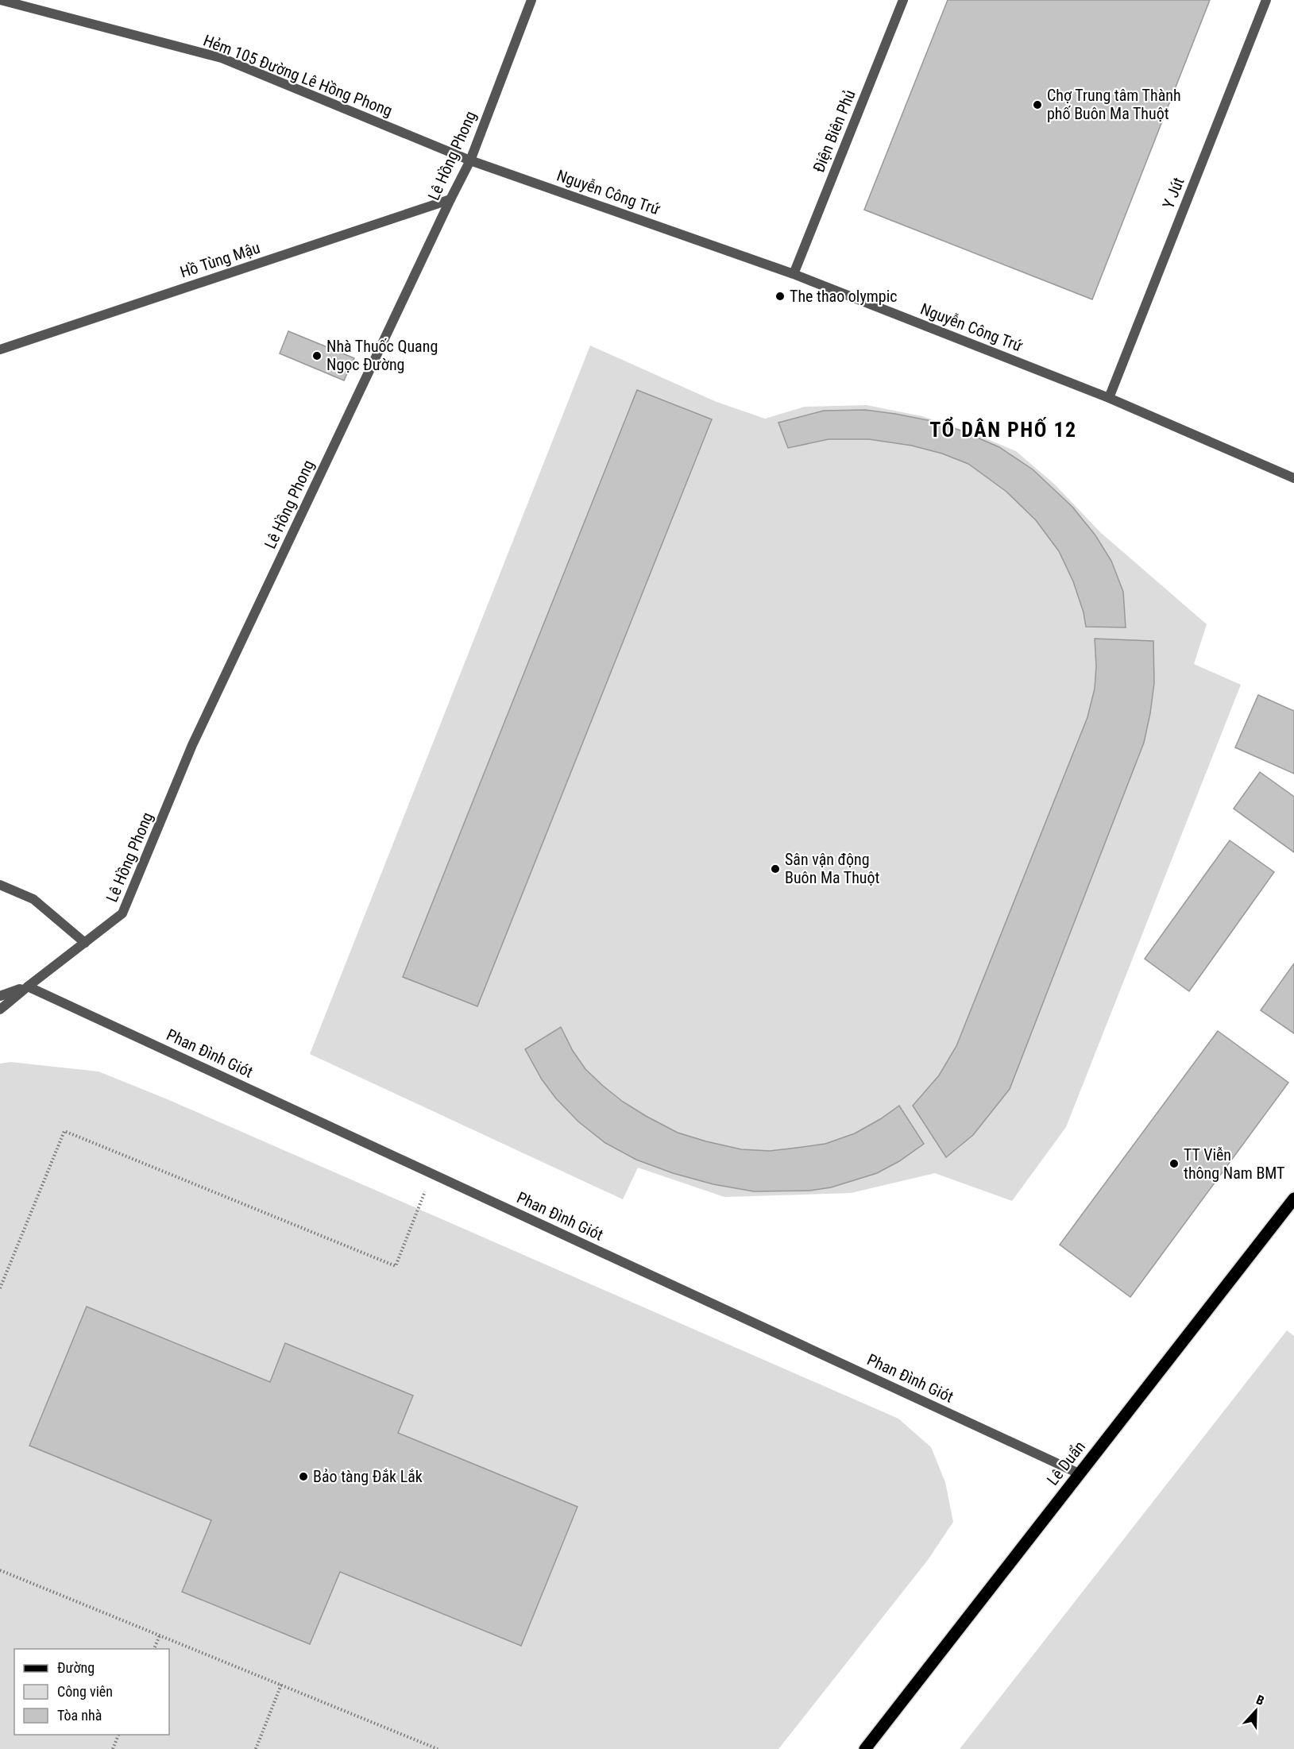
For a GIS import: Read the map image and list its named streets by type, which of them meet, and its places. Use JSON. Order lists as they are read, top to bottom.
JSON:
{
  "streets": {
    "main road": ["Lê Duẩn"],
    "street": [
      "Hẻm 105 Đường Lê Hồng Phong",
      "Điện Biên Phủ",
      "Lê Hồng Phong",
      "Nguyễn Công Trứ",
      "Y Jút",
      "Hồ Tùng Mậu",
      "Phan Đình Giót"
    ]
  },
  "crossings": [
    ["Hẻm 105 Đường Lê Hồng Phong", "Lê Hồng Phong"],
    ["Hẻm 105 Đường Lê Hồng Phong", "Nguyễn Công Trứ"],
    ["Điện Biên Phủ", "Nguyễn Công Trứ"],
    ["Lê Hồng Phong", "Nguyễn Công Trứ"],
    ["Lê Hồng Phong", "Hồ Tùng Mậu"],
    ["Lê Hồng Phong", "Phan Đình Giót"],
    ["Nguyễn Công Trứ", "Y Jút"],
    ["Phan Đình Giót", "Lê Duẩn"]
  ],
  "districts": ["TỔ DÂN PHỐ 12"],
  "places": [
    "Chợ Trung tâm Thành phố Buôn Ma Thuột",
    "The thao olympic",
    "Nhà Thuốc Quang Ngọc Đường",
    "Sân vận động Buôn Ma Thuột",
    "TT Viễn thông Nam BMT",
    "Bảo tàng Đắk Lắk"
  ],
  "legend": ["Đường", "Công viên", "Tòa nhà"],
  "north": "top"
}
